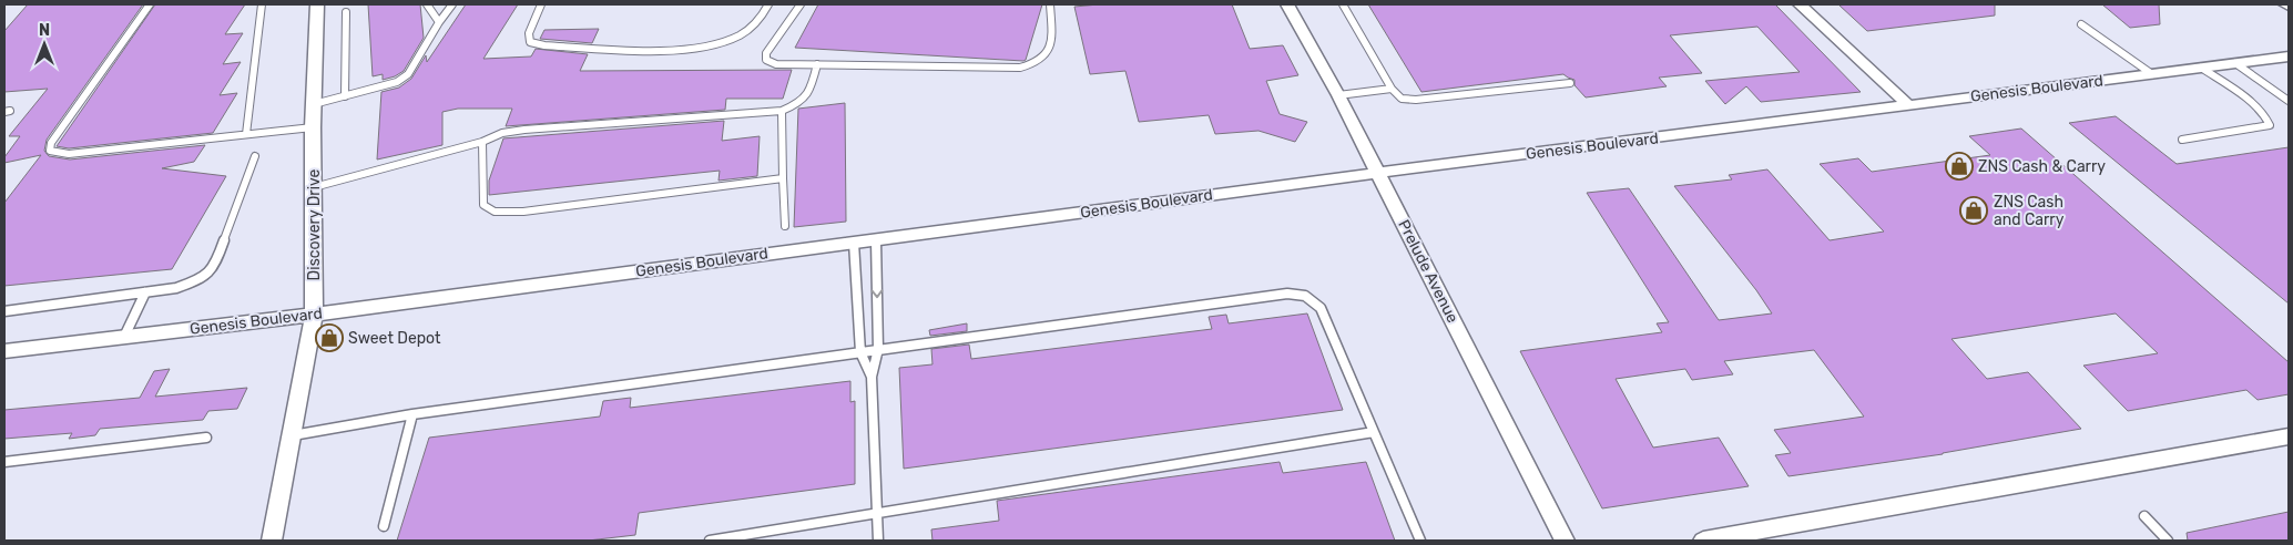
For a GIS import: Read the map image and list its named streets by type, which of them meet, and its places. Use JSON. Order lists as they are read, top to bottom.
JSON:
{
  "streets": {
    "street": ["Genesis Boulevard", "Discovery Drive", "Prelude Avenue"]
  },
  "crossings": [
    ["Genesis Boulevard", "Discovery Drive"],
    ["Genesis Boulevard", "Prelude Avenue"]
  ],
  "places": {
    "shop": ["ZNS Cash & Carry", "ZNS Cash and Carry", "Sweet Depot"]
  },
  "north": "top"
}
